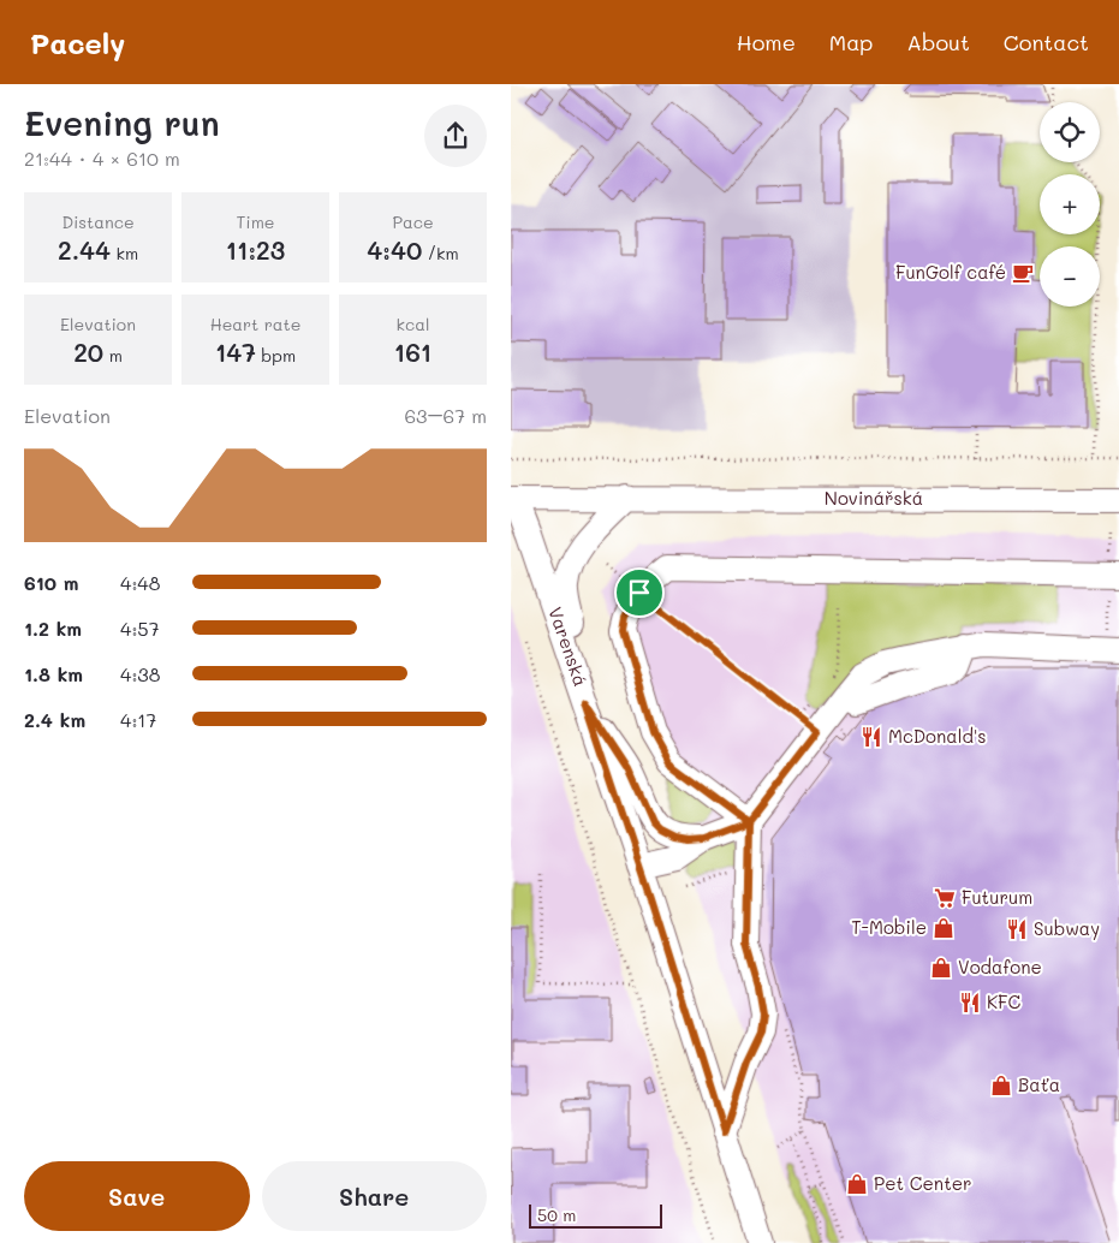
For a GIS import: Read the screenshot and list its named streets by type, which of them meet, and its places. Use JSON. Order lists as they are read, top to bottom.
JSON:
{
  "streets": {
    "street": ["Novinářská", "Varenská"]
  },
  "crossings": [
    ["Novinářská", "Varenská"]
  ],
  "places": {
    "cafe": ["FunGolf café"],
    "restaurant": ["McDonald's", "Subway", "KFC"],
    "supermarket": ["Futurum"],
    "shop": [
      "T-Mobile",
      "Vodafone",
      "Baťa",
      "Pet Center"
    ]
  },
  "scale_bar": "50 m",
  "page": {
    "header": "Pacely",
    "nav": [
      "Home",
      "Map",
      "About",
      "Contact"
    ],
    "heading": ["Evening run", "21:44 · 4 × 610 m"],
    "map_buttons": ["+", "−"],
    "stats": [
      ["Distance", "2.44 km"],
      ["Time", "11:23"],
      ["Pace", "4:40 /km"],
      ["Elevation", "20 m"],
      ["Heart rate", "147 bpm"],
      ["kcal", "161"]
    ],
    "chart": ["Elevation", "63–67 m"],
    "list": [
      {
        "name": "610 m",
        "note": "4:48"
      },
      {
        "name": "1.2 km",
        "note": "4:57"
      },
      {
        "name": "1.8 km",
        "note": "4:38"
      },
      {
        "name": "2.4 km",
        "note": "4:17"
      }
    ],
    "buttons": ["Save", "Share"],
    "scale": "50 m"
  }
}
